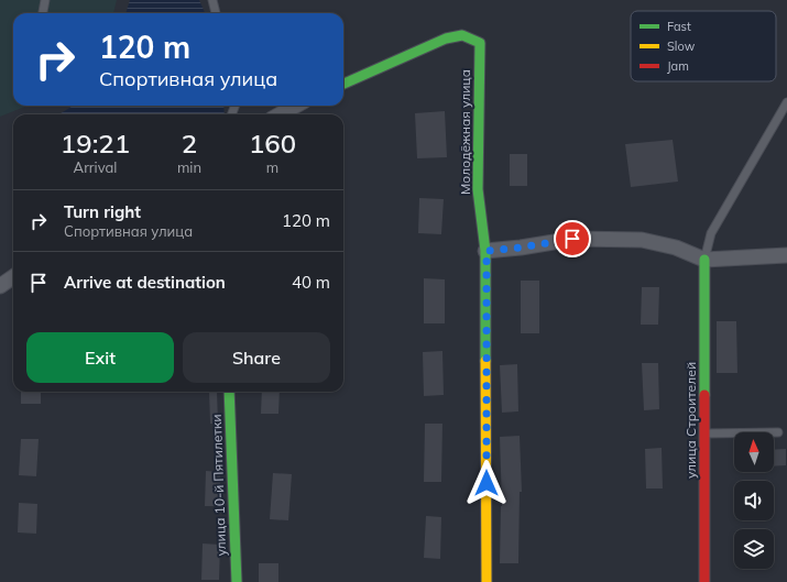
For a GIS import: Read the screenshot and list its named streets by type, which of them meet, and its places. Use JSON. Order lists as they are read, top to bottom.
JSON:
{
  "streets": {
    "street": ["Молодёжная улица", "улица Строителей", "улица 10-й Пятилетки"]
  },
  "legend": ["Fast", "Slow", "Jam"],
  "north": "top",
  "page": {
    "turn": ["120 m", "Спортивная улица"],
    "eta": [
      "19:21",
      "Arrival",
      "2",
      "min",
      "160",
      "m"
    ],
    "list": [
      {
        "name": "Turn right",
        "note": "Спортивная улица",
        "value": "120 m"
      },
      {
        "name": "Arrive at destination",
        "value": "40 m"
      }
    ],
    "buttons": ["Exit", "Share"]
  }
}
